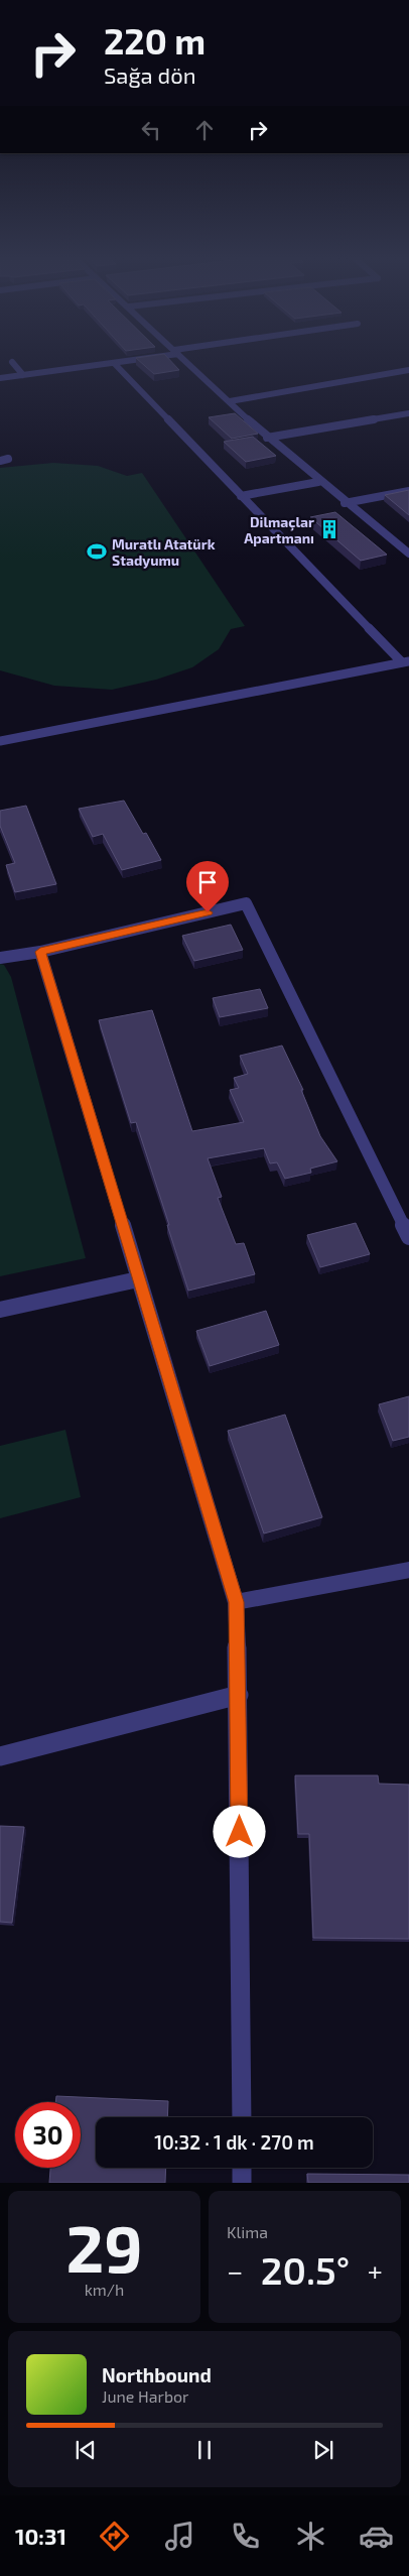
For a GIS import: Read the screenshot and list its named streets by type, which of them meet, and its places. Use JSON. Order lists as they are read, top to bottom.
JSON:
{
  "places": {
    "building": ["Dilmaçlar Apartmanı"],
    "sports": ["Muratlı Atatürk Stadyumu"]
  },
  "page": {
    "turn": ["220 m", "Sağa dön"],
    "limit": "30",
    "trip": "10:32 · 1 dk · 270 m",
    "tile": [
      ["29", "km/h"],
      "Klima"
    ],
    "heat": ["−", "20.5°", "+"],
    "song": ["Northbound", "June Harbor"],
    "tabs": "10:31"
  }
}
